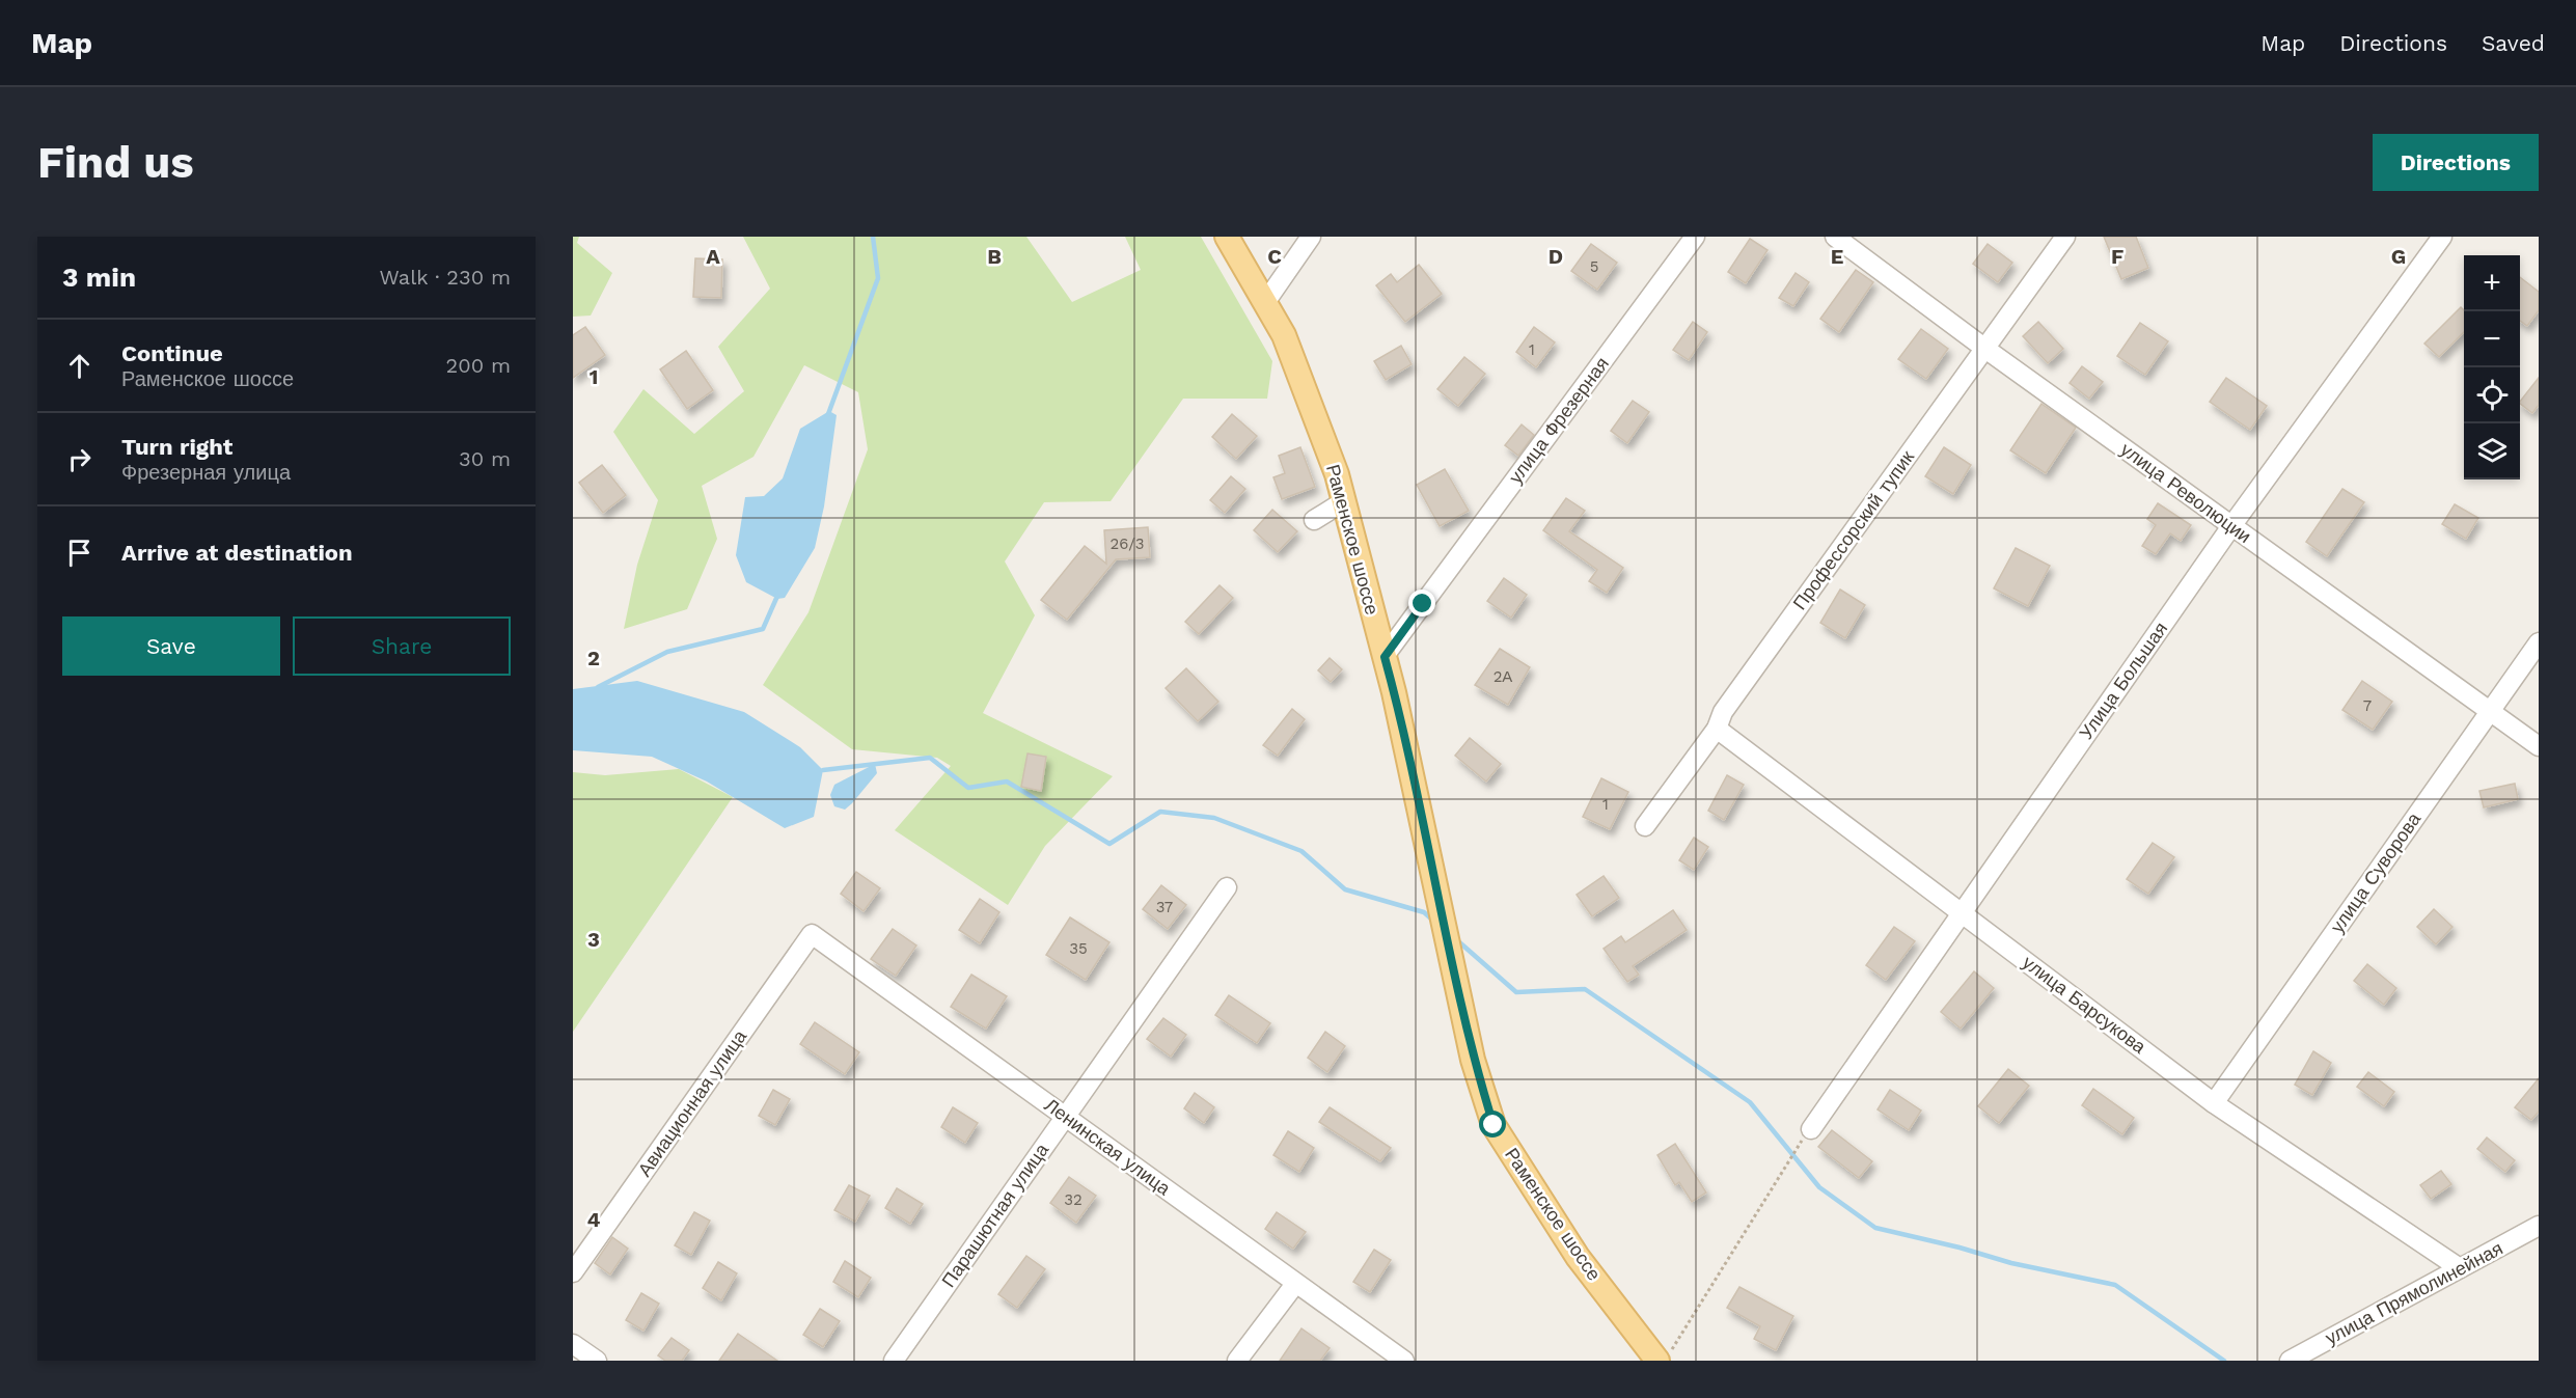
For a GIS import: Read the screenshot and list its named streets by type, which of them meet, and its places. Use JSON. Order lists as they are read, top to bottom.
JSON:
{
  "streets": {
    "main road": ["Раменское шоссе"],
    "street": [
      "улица Фрезерная",
      "улица Революции",
      "Профессорский тупик",
      "Улица Большая",
      "улица Суворова",
      "улица Барсукова",
      "Авиационная улица",
      "Ленинская улица",
      "Парашютная улица",
      "улица Прямолинейная"
    ]
  },
  "crossings": [
    ["улица Фрезерная", "Раменское шоссе"],
    ["улица Революции", "Профессорский тупик"],
    ["улица Революции", "Улица Большая"],
    ["улица Революции", "улица Суворова"],
    ["Профессорский тупик", "улица Барсукова"],
    ["Улица Большая", "улица Барсукова"],
    ["улица Суворова", "улица Барсукова"],
    ["улица Барсукова", "улица Прямолинейная"],
    ["Авиационная улица", "Ленинская улица"],
    ["Ленинская улица", "Парашютная улица"]
  ],
  "house_numbers": [
    "5",
    "1",
    "26/3",
    "2А",
    "7",
    "1",
    "37",
    "35",
    "32"
  ],
  "page": {
    "header": "Map",
    "nav": ["Map", "Directions", "Saved"],
    "buttons": [
      "Directions",
      ["Save", "Share"]
    ],
    "title": "Find us",
    "heading": ["3 min", "Walk · 230 m"],
    "map_buttons": ["+", "−"],
    "list": [
      ["Continue", "Раменское шоссе", "200 m"],
      ["Turn right", "Фрезерная улица", "30 m"],
      "Arrive at destination"
    ]
  },
  "grid": {
    "columns": [
      "A",
      "B",
      "C",
      "D",
      "E",
      "F",
      "G"
    ],
    "rows": [
      "1",
      "2",
      "3",
      "4"
    ]
  }
}
